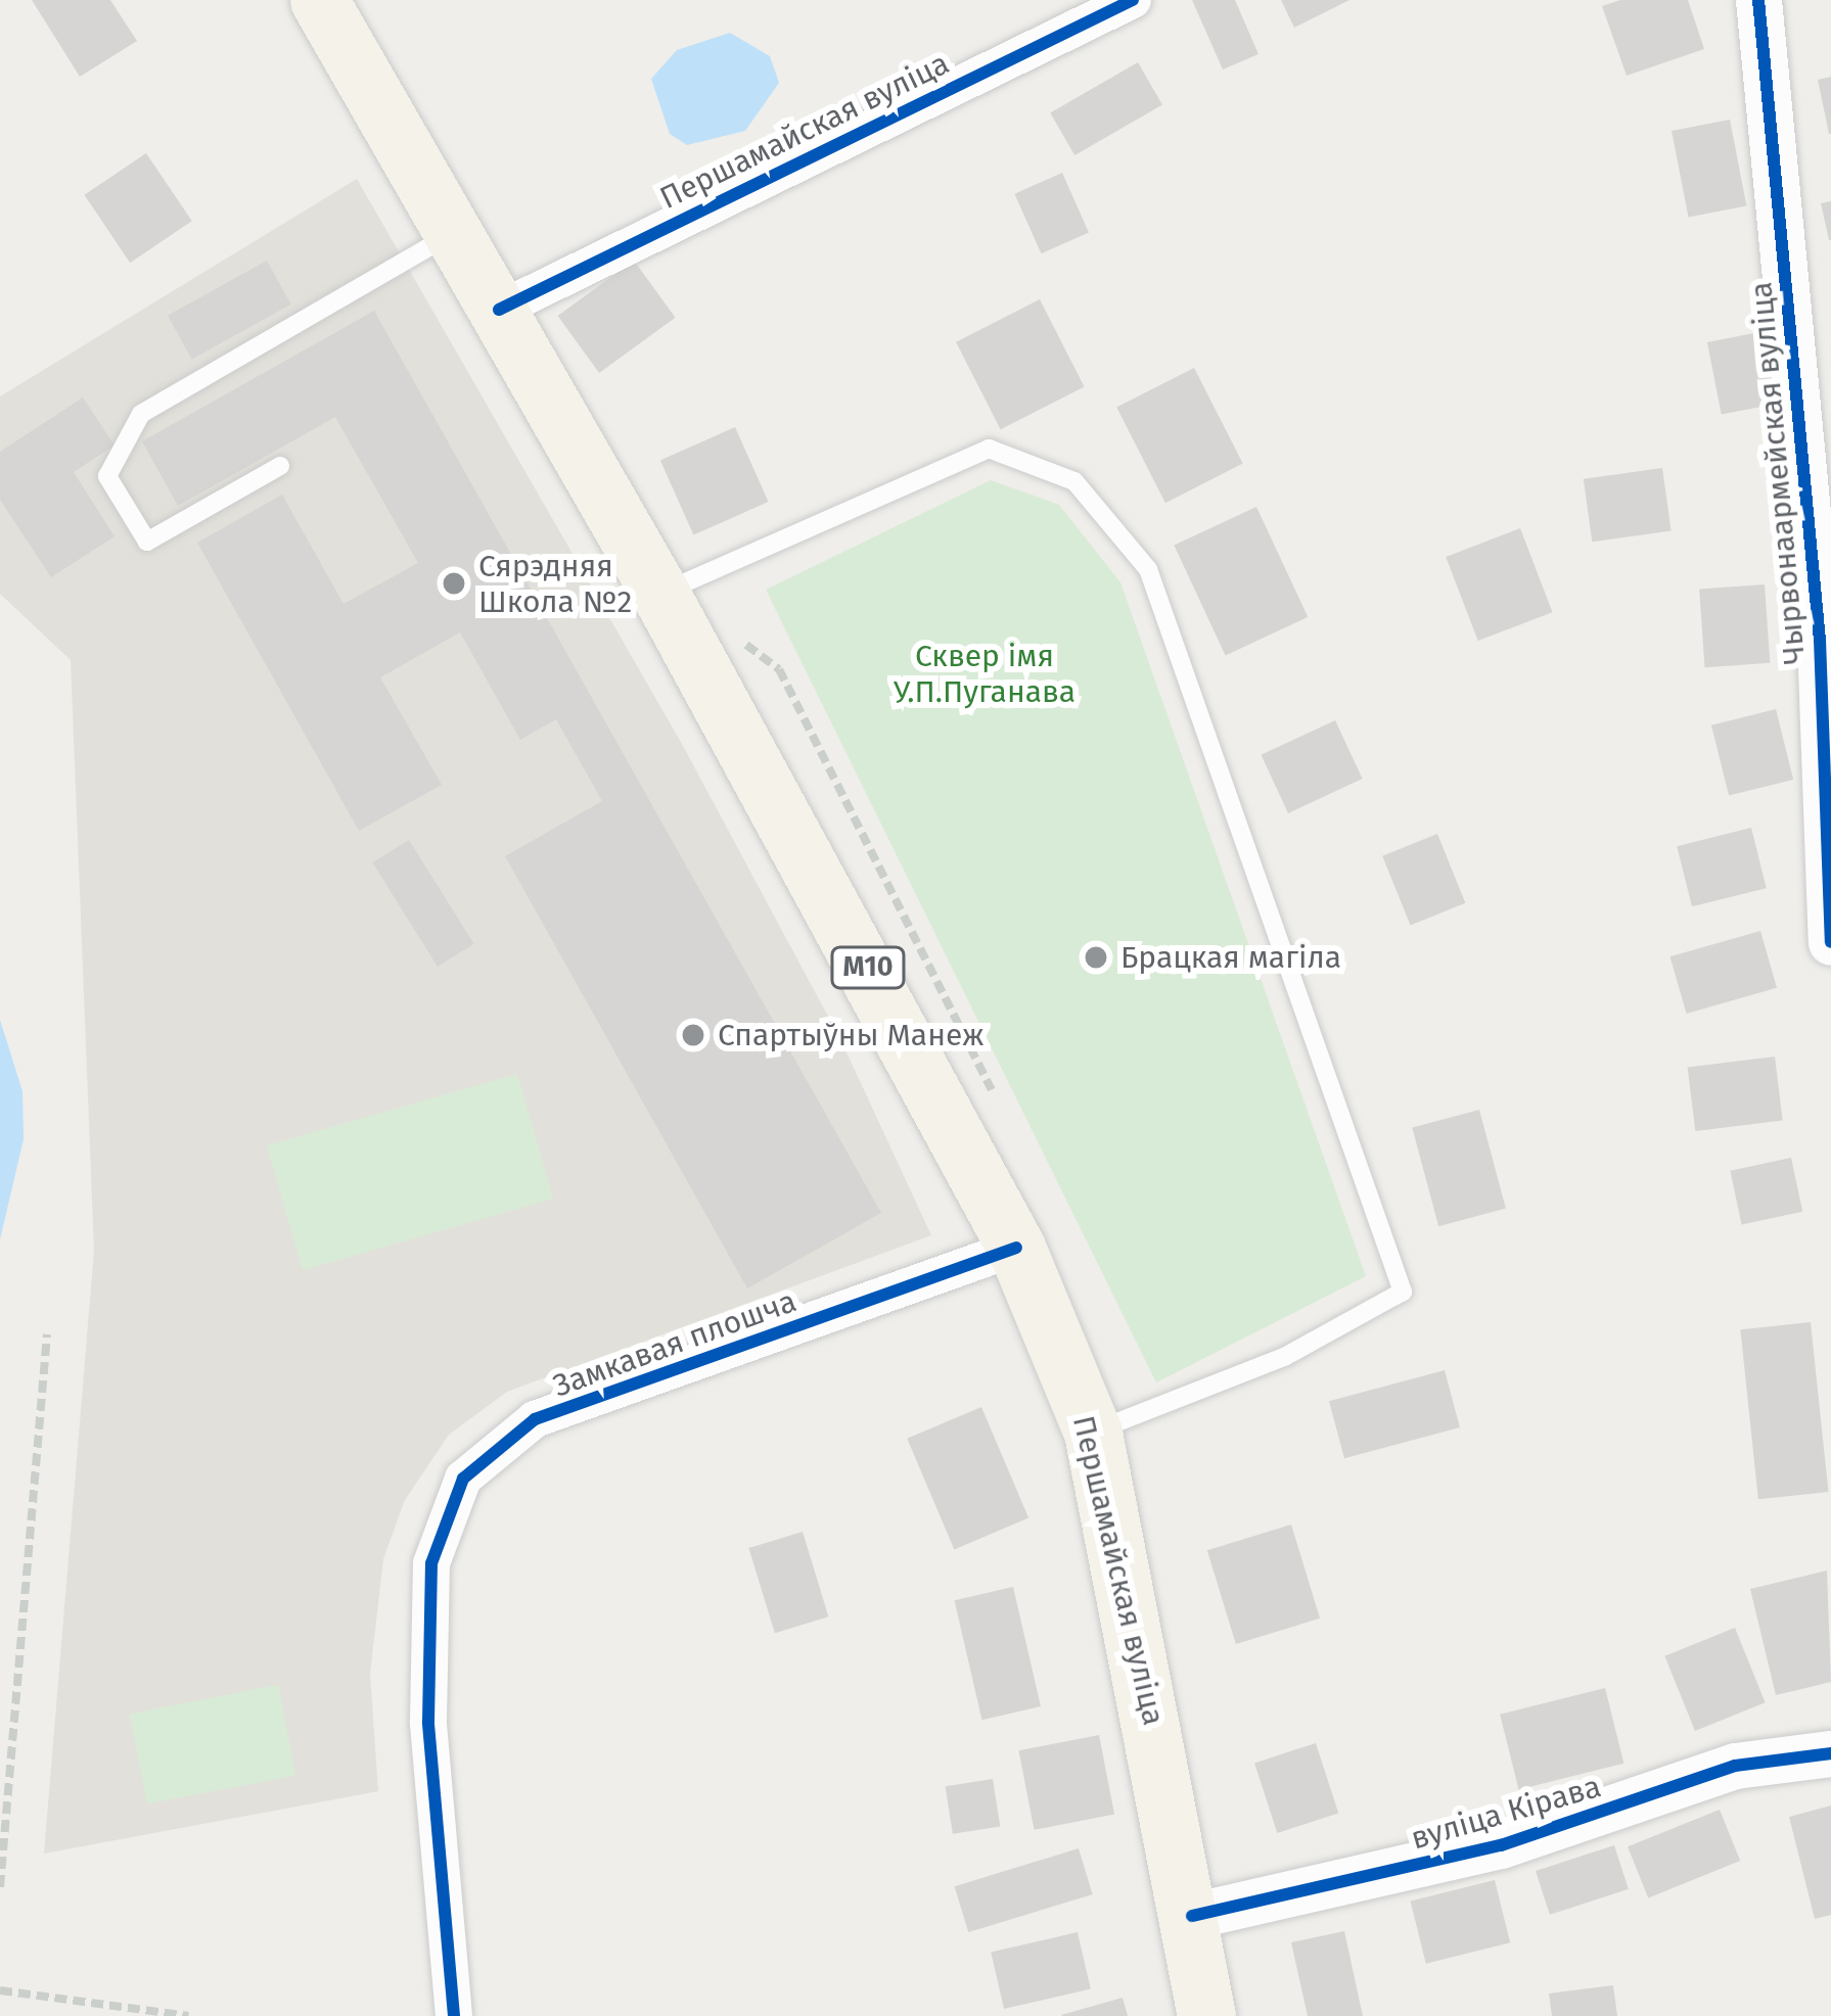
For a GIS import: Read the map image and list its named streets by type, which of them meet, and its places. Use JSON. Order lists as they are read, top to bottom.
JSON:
{
  "streets": {
    "main road": ["Першамайская вуліца", "М10"],
    "street": ["Чырвонаармейская вуліца", "Замкавая плошча", "вуліца Кірава"]
  },
  "crossings": [
    ["Першамайская вуліца", "Замкавая плошча"],
    ["Першамайская вуліца", "вуліца Кірава"]
  ],
  "parks": ["Сквер імя У.П.Пуганава"],
  "places": ["Сярэдняя Школа №2", "Брацкая магіла", "Спартыўны Манеж"]
}
